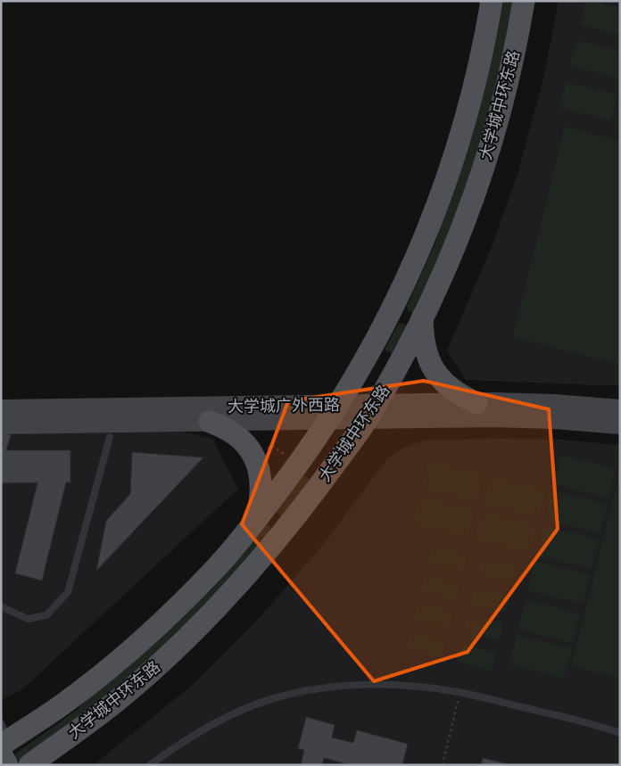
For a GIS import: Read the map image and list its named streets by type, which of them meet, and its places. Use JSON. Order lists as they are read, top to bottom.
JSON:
{
  "streets": {
    "main road": ["大学城中环东路", "大学城广外西路"]
  },
  "crossings": [
    ["大学城中环东路", "大学城广外西路"]
  ]
}
